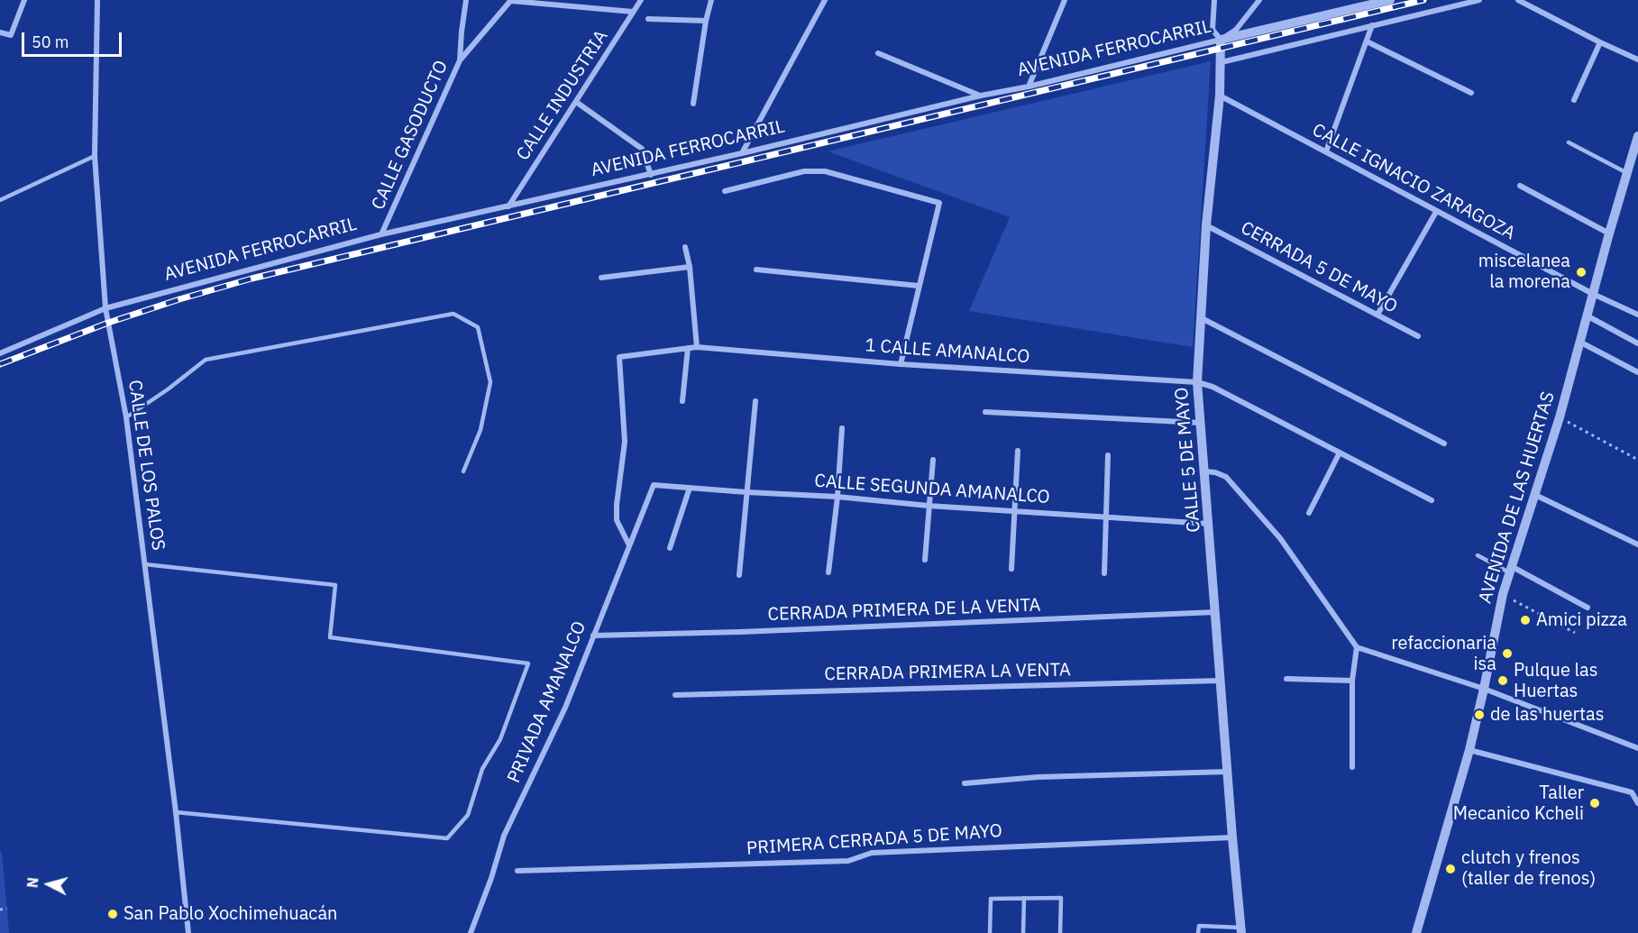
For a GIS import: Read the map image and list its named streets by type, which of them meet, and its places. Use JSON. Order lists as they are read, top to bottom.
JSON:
{
  "streets": {
    "street": [
      "AVENIDA FERROCARRIL",
      "CALLE INDUSTRIA",
      "CALLE GASODUCTO",
      "CALLE IGNACIO ZARAGOZA",
      "CERRADA 5 DE MAYO",
      "1 CALLE AMANALCO",
      "CALLE 5 DE MAYO",
      "CALLE DE LOS PALOS",
      "CALLE SEGUNDA AMANALCO",
      "AVENIDA DE LAS HUERTAS",
      "CERRADA PRIMERA DE LA VENTA",
      "CERRADA PRIMERA LA VENTA",
      "PRIVADA AMANALCO",
      "PRIMERA CERRADA 5 DE MAYO"
    ]
  },
  "crossings": [
    ["AVENIDA FERROCARRIL", "CALLE INDUSTRIA"],
    ["AVENIDA FERROCARRIL", "CALLE GASODUCTO"],
    ["AVENIDA FERROCARRIL", "CALLE 5 DE MAYO"],
    ["AVENIDA FERROCARRIL", "CALLE DE LOS PALOS"],
    ["CALLE IGNACIO ZARAGOZA", "CALLE 5 DE MAYO"],
    ["CALLE IGNACIO ZARAGOZA", "AVENIDA DE LAS HUERTAS"],
    ["CERRADA 5 DE MAYO", "CALLE 5 DE MAYO"],
    ["1 CALLE AMANALCO", "CALLE 5 DE MAYO"],
    ["1 CALLE AMANALCO", "PRIVADA AMANALCO"],
    ["CALLE 5 DE MAYO", "CALLE SEGUNDA AMANALCO"],
    ["CALLE 5 DE MAYO", "CERRADA PRIMERA DE LA VENTA"],
    ["CALLE 5 DE MAYO", "CERRADA PRIMERA LA VENTA"],
    ["CALLE 5 DE MAYO", "PRIMERA CERRADA 5 DE MAYO"],
    ["CALLE SEGUNDA AMANALCO", "PRIVADA AMANALCO"],
    ["CERRADA PRIMERA DE LA VENTA", "PRIVADA AMANALCO"]
  ],
  "places": [
    "miscelanea la morena",
    "Amici pizza",
    "refaccionaria isa",
    "Pulque las Huertas",
    "de las huertas",
    "Taller Mecanico Kcheli",
    "clutch y frenos (taller de frenos)",
    "San Pablo Xochimehuacán"
  ],
  "scale_bar": "50 m",
  "north": "left"
}
